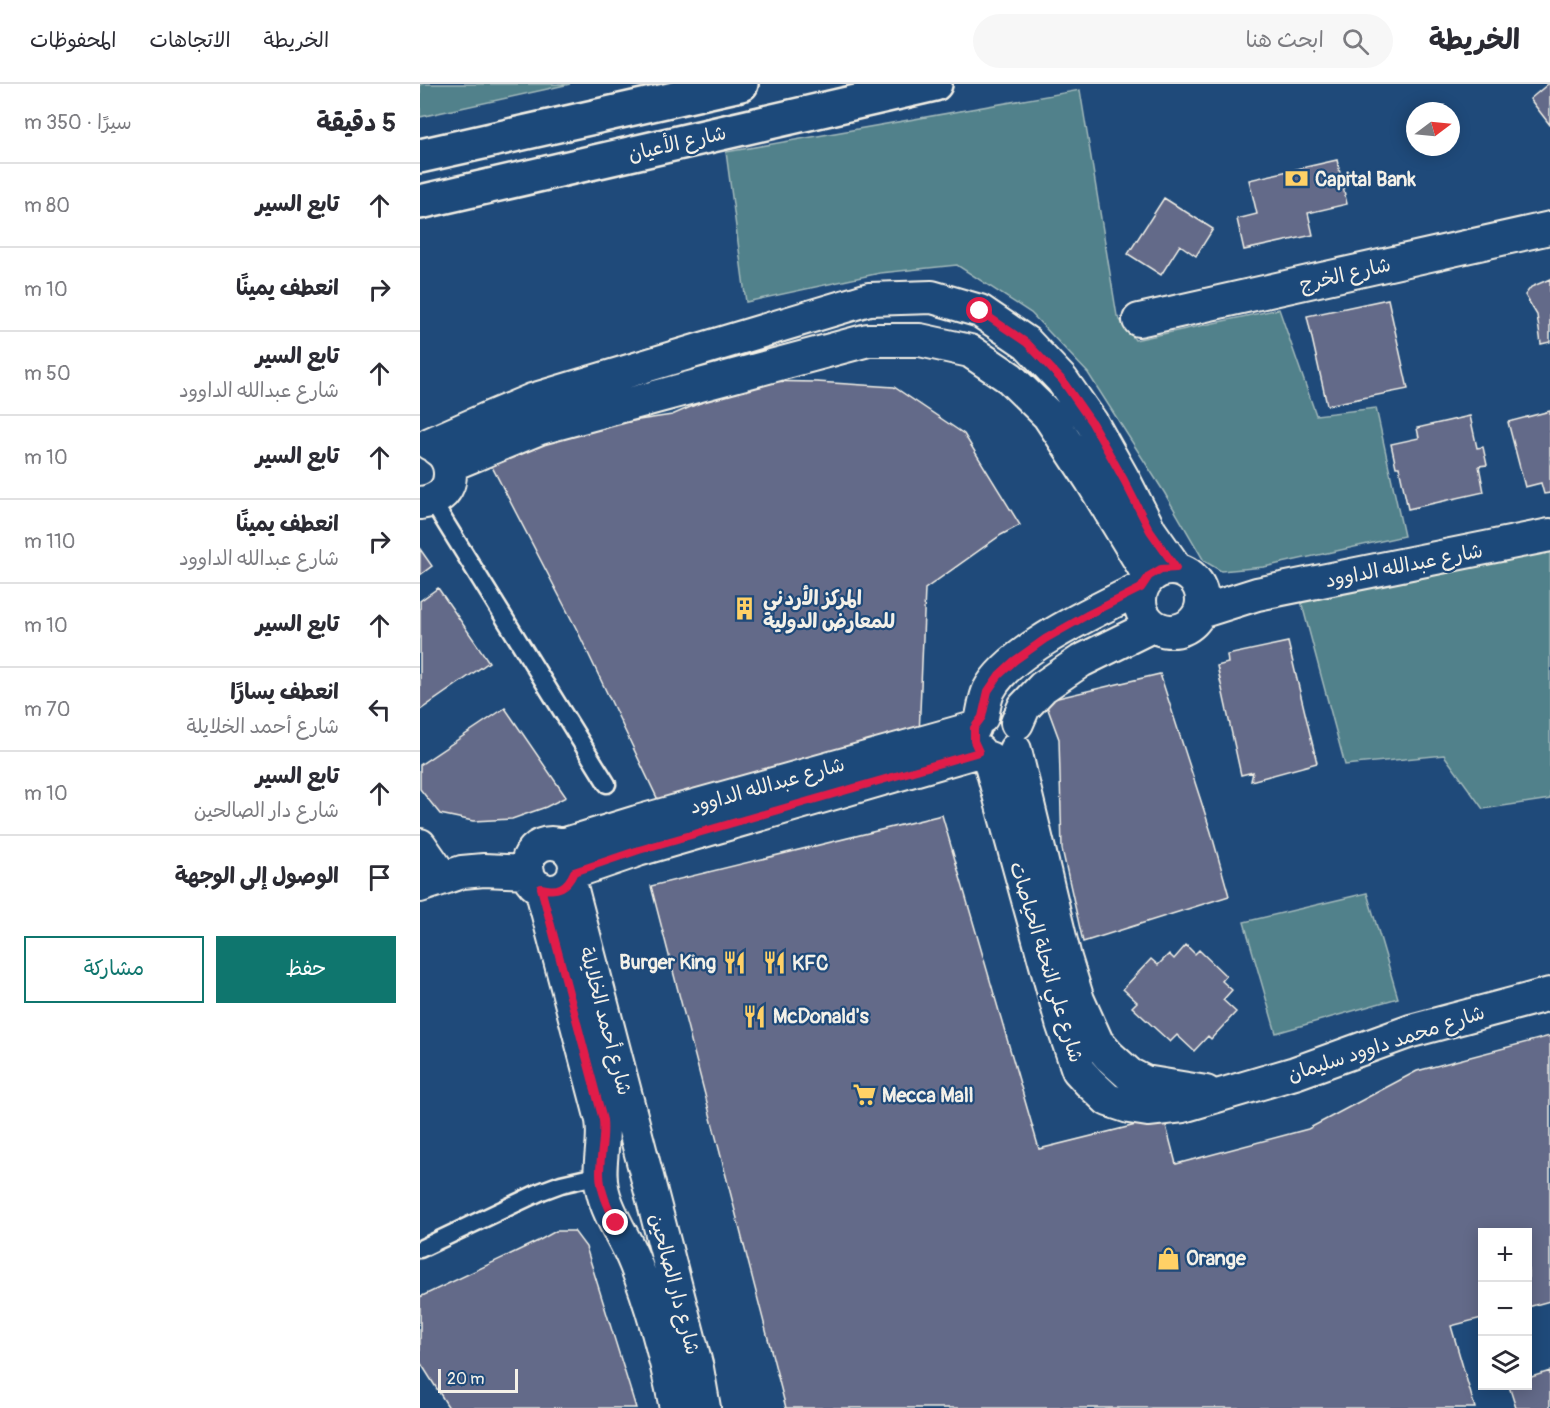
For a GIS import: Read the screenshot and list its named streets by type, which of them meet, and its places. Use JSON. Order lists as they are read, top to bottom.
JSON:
{
  "streets": {
    "street": [
      "شارع الأعيان",
      "شارع الخرج",
      "شارع عبدالله الداوود",
      "شارع علي النحلة الحياصات",
      "شارع أحمد الخلايلة",
      "شارع محمد داوود سليمان",
      "شارع دار الصالحين"
    ]
  },
  "crossings": [
    ["شارع عبدالله الداوود", "شارع علي النحلة الحياصات"],
    ["شارع عبدالله الداوود", "شارع أحمد الخلايلة"],
    ["شارع علي النحلة الحياصات", "شارع محمد داوود سليمان"],
    ["شارع أحمد الخلايلة", "شارع دار الصالحين"]
  ],
  "places": {
    "bank": ["Capital Bank"],
    "building": ["المركز الأردني للمعارض الدولية"],
    "restaurant": ["Burger King", "KFC", "McDonald's"],
    "supermarket": ["Mecca Mall"],
    "shop": ["Orange"]
  },
  "scale_bar": "20 m",
  "north": "right",
  "page": {
    "header": "الخريطة",
    "search": "ابحث هنا",
    "nav": ["الخريطة", "الاتجاهات", "المحفوظات"],
    "heading": ["5 دقيقة", "سيرًا · 350 m"],
    "list": [
      ["تابع السير", "80 m"],
      ["انعطف يمينًا", "10 m"],
      ["تابع السير", "شارع عبدالله الداوود", "50 m"],
      ["تابع السير", "10 m"],
      ["انعطف يمينًا", "شارع عبدالله الداوود", "110 m"],
      ["تابع السير", "10 m"],
      ["انعطف يسارًا", "شارع أحمد الخلايلة", "70 m"],
      ["تابع السير", "شارع دار الصالحين", "10 m"],
      "الوصول إلى الوجهة"
    ],
    "buttons": ["حفظ", "مشاركة"],
    "map_buttons": ["+", "−"],
    "scale": "20 m"
  }
}
